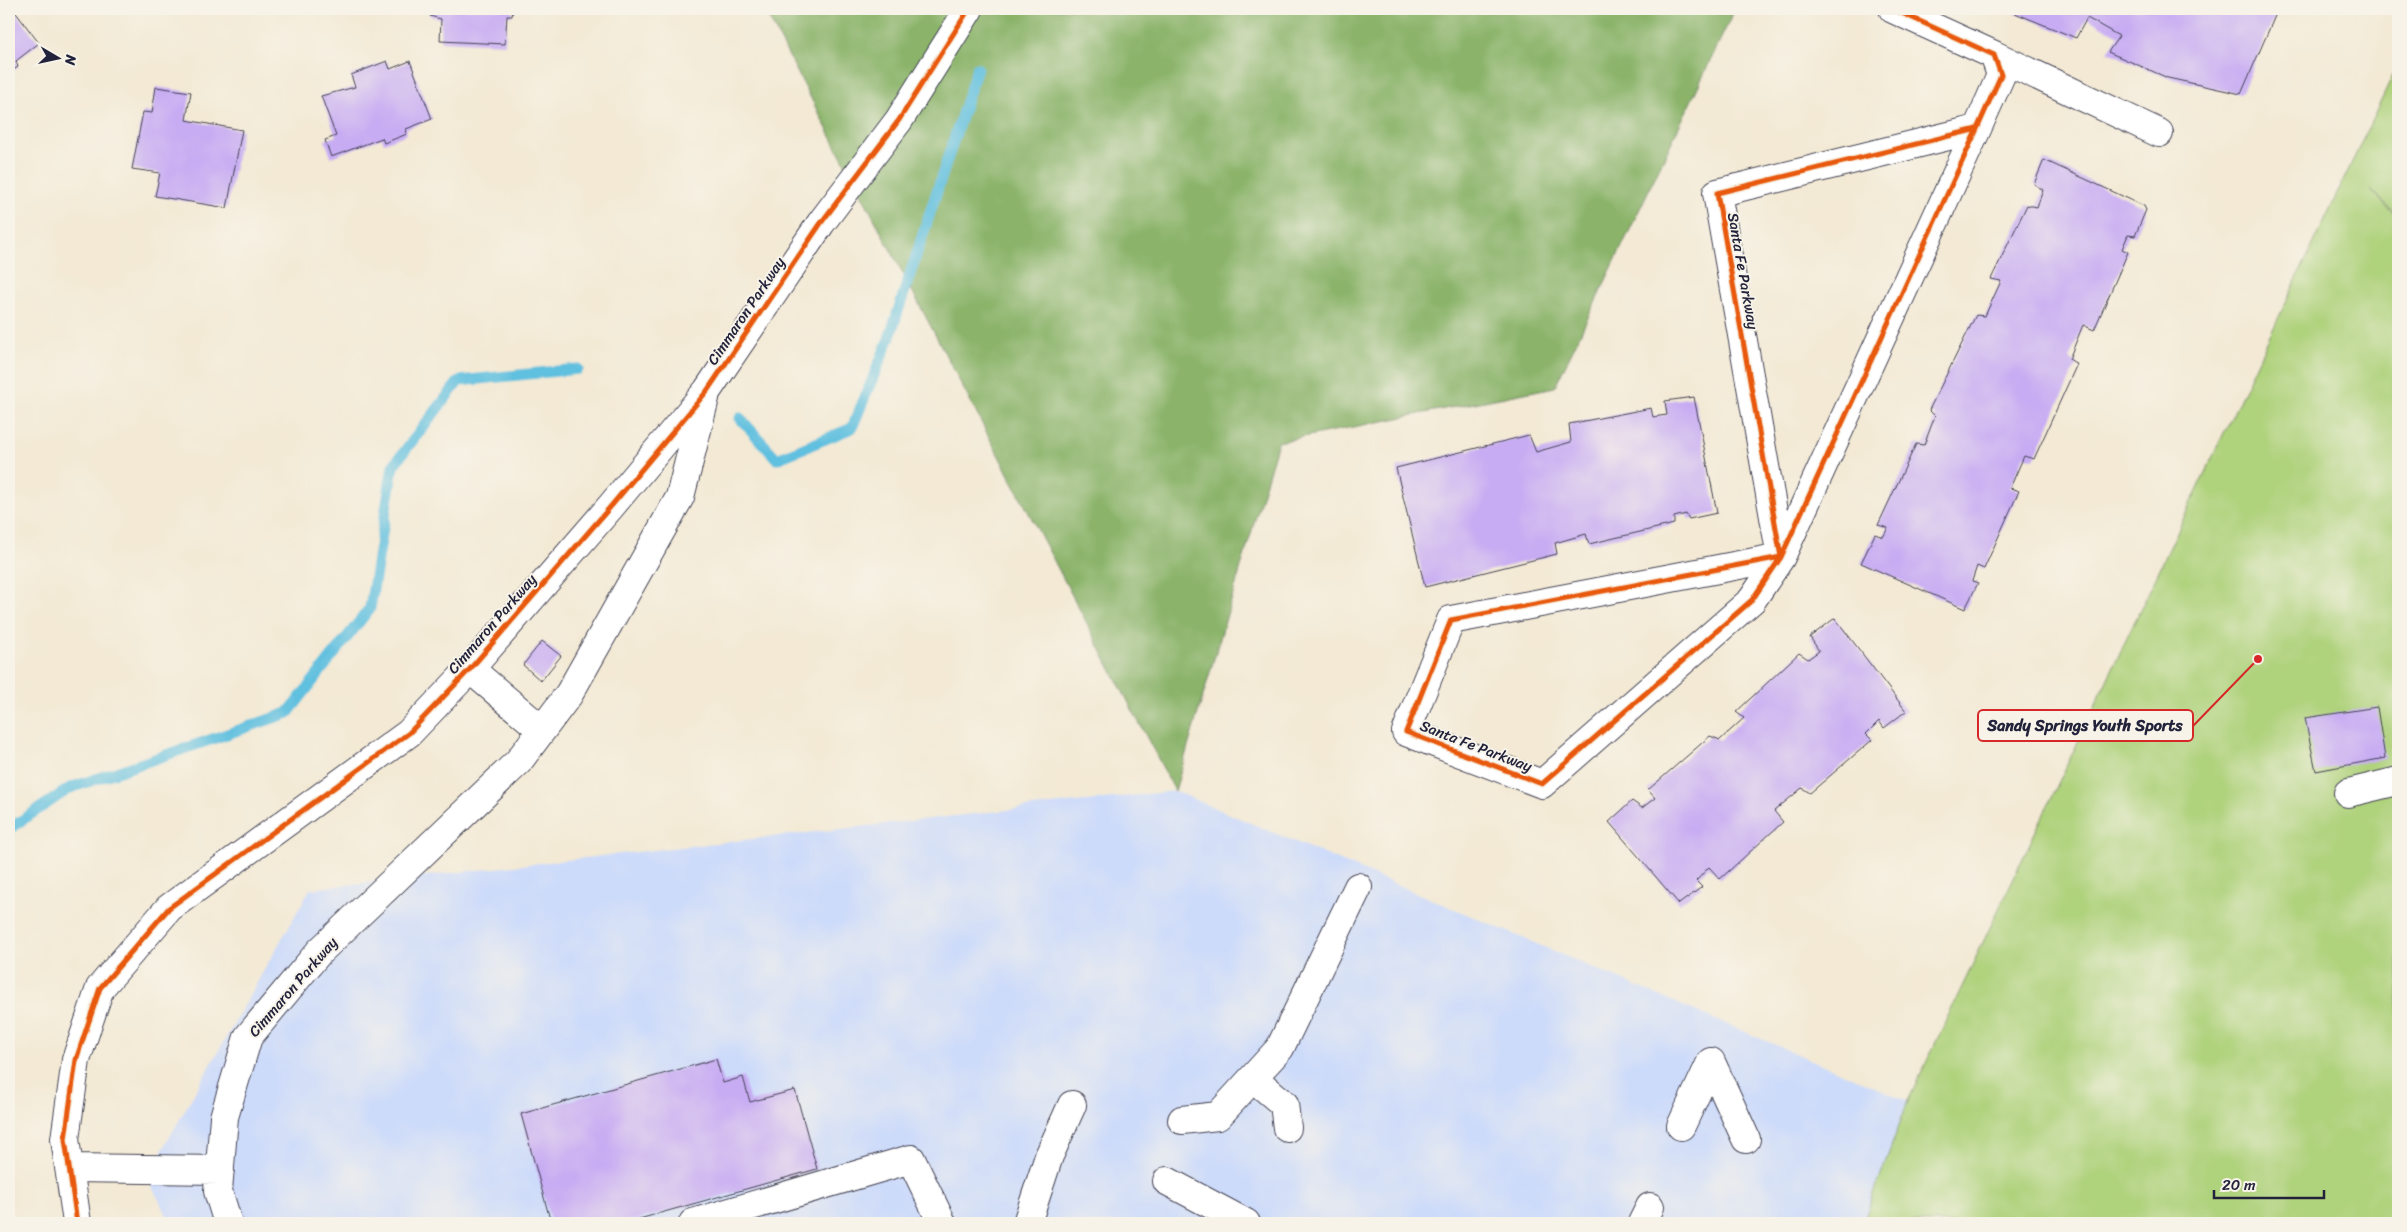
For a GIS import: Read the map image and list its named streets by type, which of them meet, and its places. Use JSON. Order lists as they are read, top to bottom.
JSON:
{
  "streets": {
    "street": ["Santa Fe Parkway", "Cimmaron Parkway"]
  },
  "places": ["Sandy Springs Youth Sports"],
  "scale_bar": "20 m",
  "north": "right"
}
